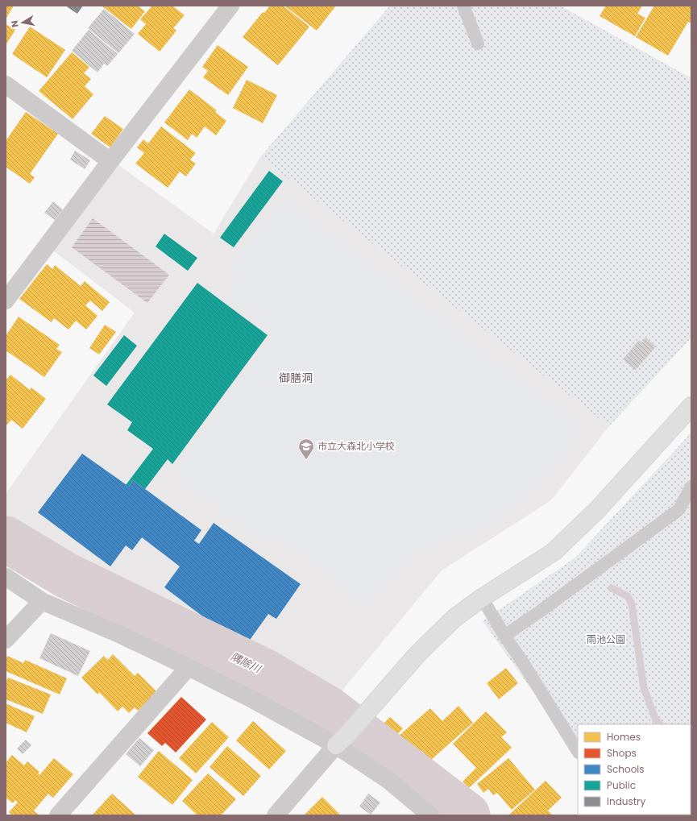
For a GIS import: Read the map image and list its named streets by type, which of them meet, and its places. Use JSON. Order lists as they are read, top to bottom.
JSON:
{
  "districts": ["御膳洞"],
  "water": ["隅除川"],
  "parks": ["雨池公園"],
  "places": {
    "school or university": ["市立大森北小学校"]
  },
  "legend": [
    "Homes",
    "Shops",
    "Schools",
    "Public",
    "Industry"
  ],
  "north": "left"
}
